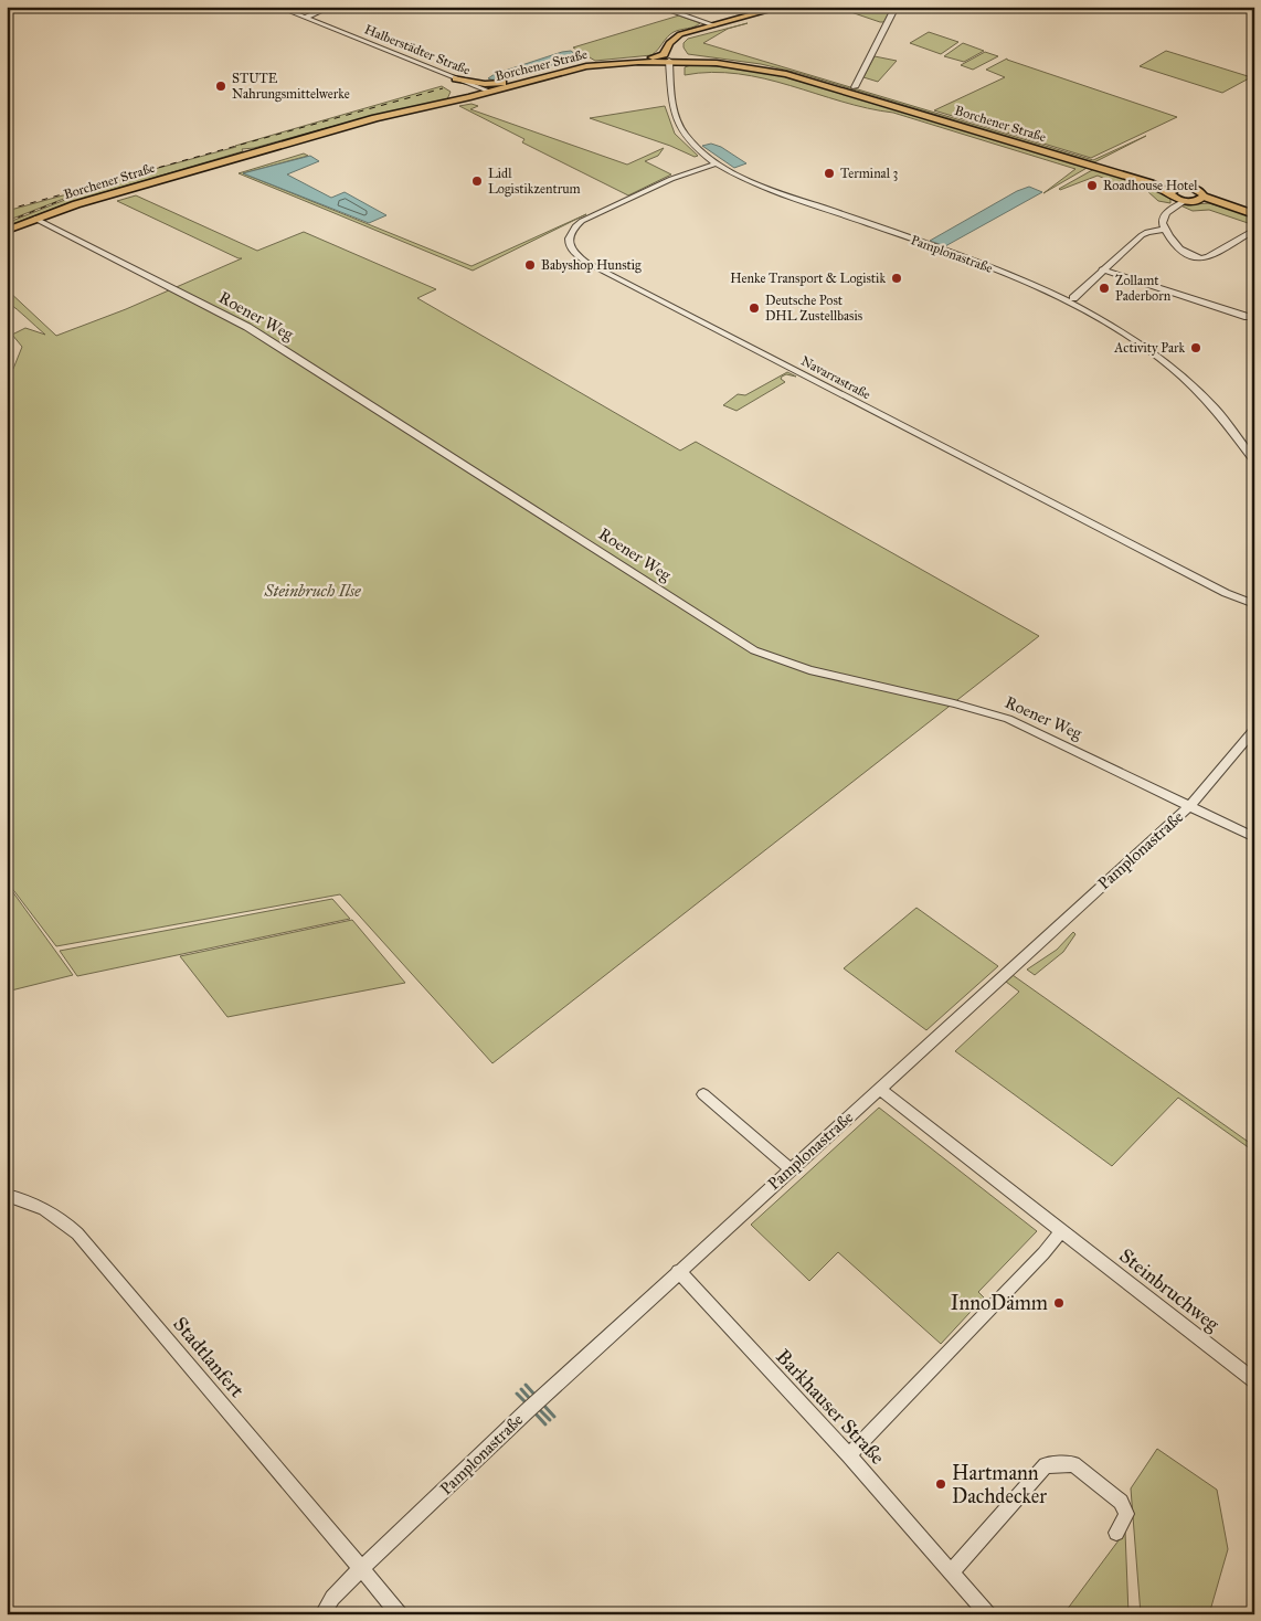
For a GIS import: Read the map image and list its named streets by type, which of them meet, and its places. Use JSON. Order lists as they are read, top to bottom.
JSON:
{
  "streets": {
    "main road": ["Borchener Straße"],
    "street": [
      "Halberstädter Straße",
      "Pamplonastraße",
      "Roener Weg",
      "Navarrastraße",
      "Steinbruchweg",
      "Stadtlanfert",
      "Barkhauser Straße"
    ]
  },
  "crossings": [
    ["Halberstädter Straße", "Borchener Straße"],
    ["Borchener Straße", "Pamplonastraße"],
    ["Borchener Straße", "Roener Weg"],
    ["Pamplonastraße", "Roener Weg"],
    ["Pamplonastraße", "Navarrastraße"],
    ["Pamplonastraße", "Steinbruchweg"],
    ["Pamplonastraße", "Stadtlanfert"],
    ["Pamplonastraße", "Barkhauser Straße"]
  ],
  "parks": ["Steinbruch Ilse"],
  "places": [
    "STUTE Nahrungsmittelwerke",
    "Terminal 3",
    "Lidl Logistikzentrum",
    "Roadhouse Hotel",
    "Babyshop Hunstig",
    "Henke Transport & Logistik",
    "Zollamt Paderborn",
    "Deutsche Post DHL Zustellbasis",
    "Activity Park",
    "InnoDämm",
    "Hartmann Dachdecker"
  ]
}
